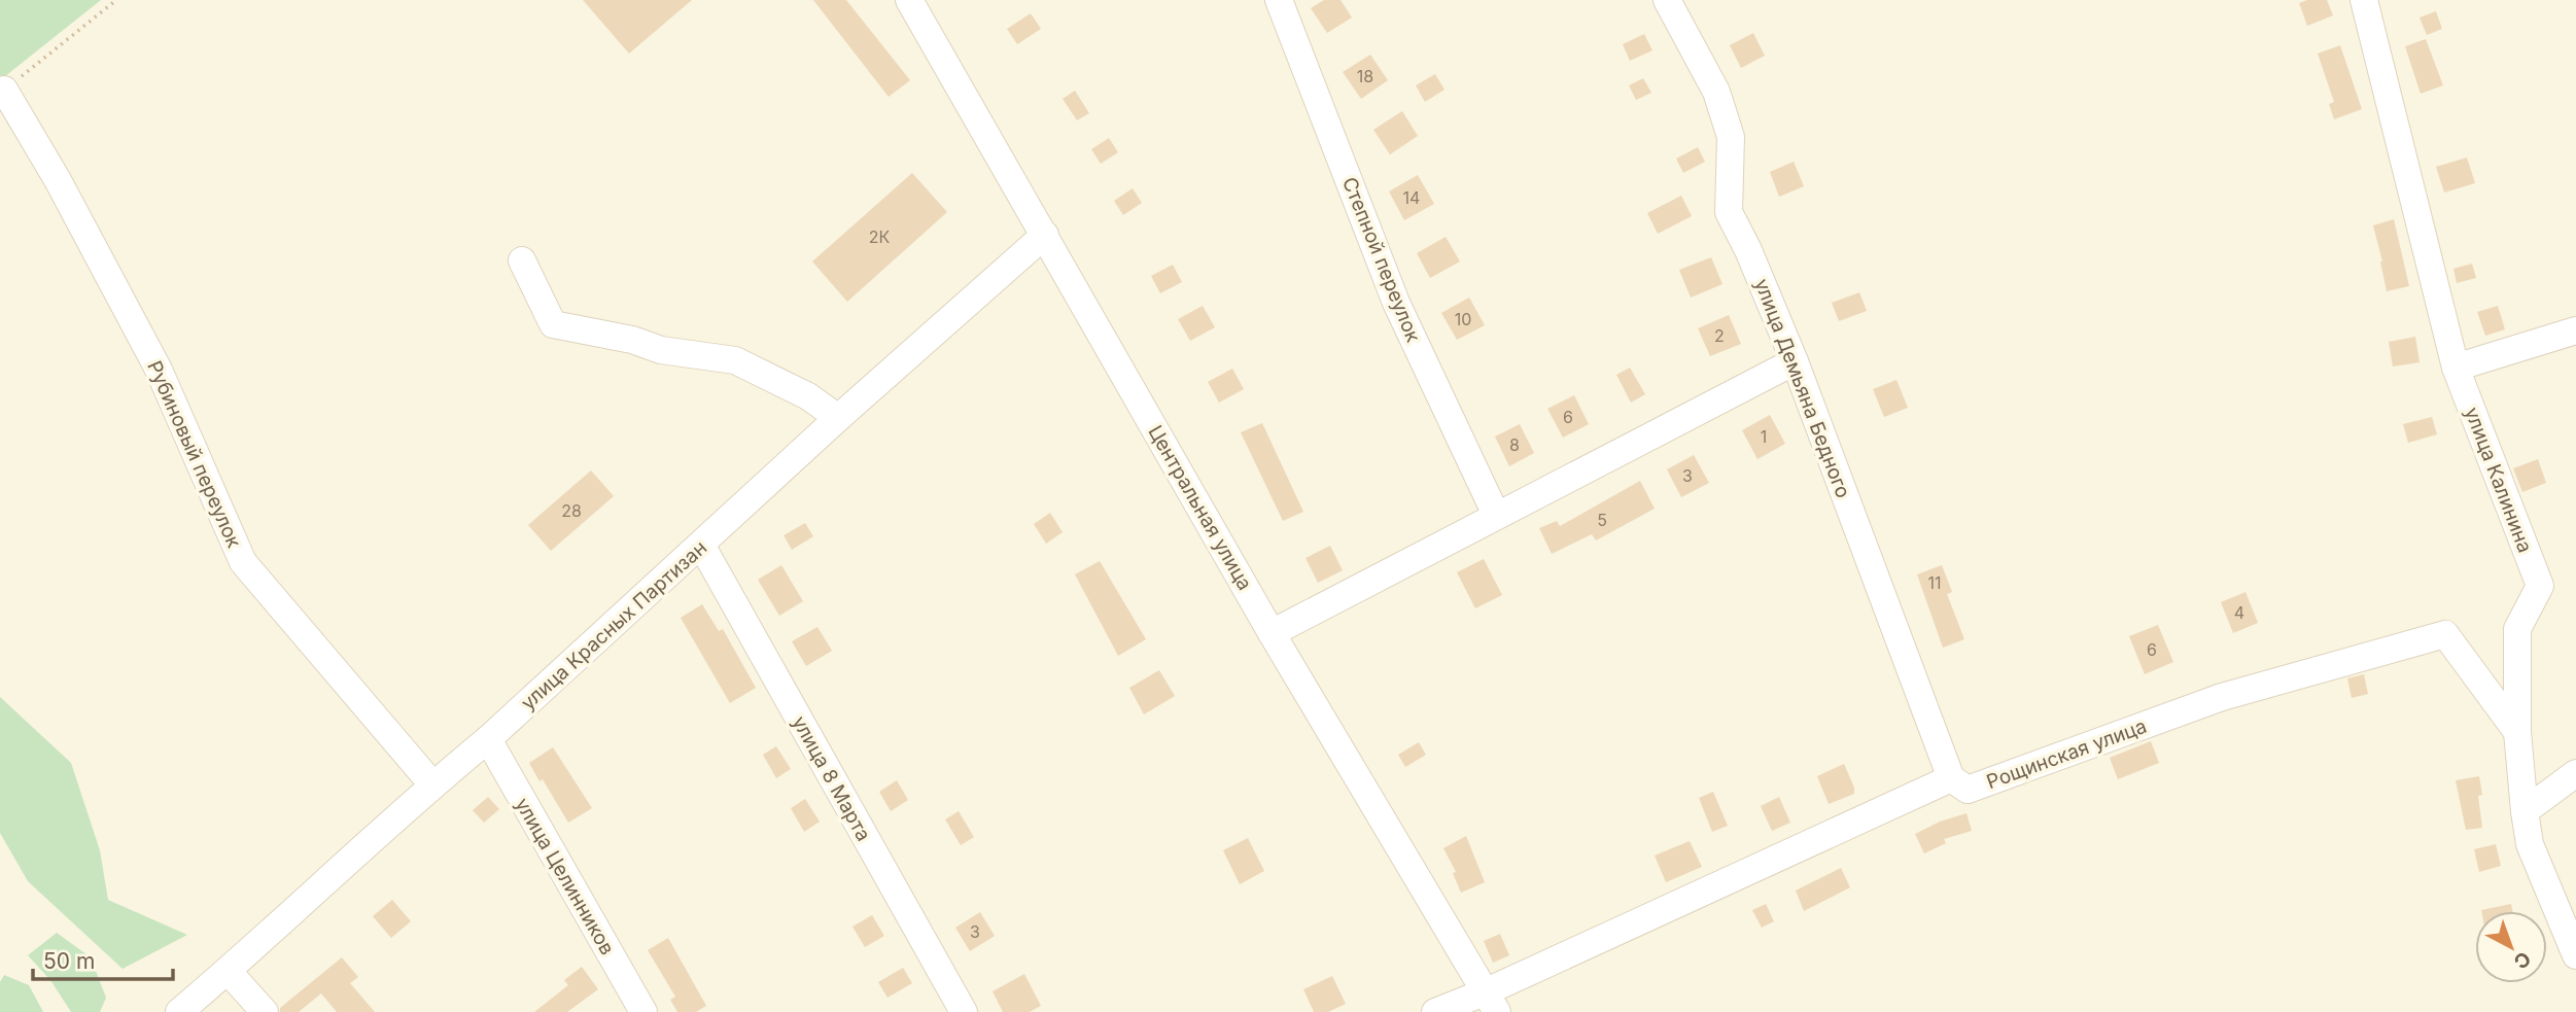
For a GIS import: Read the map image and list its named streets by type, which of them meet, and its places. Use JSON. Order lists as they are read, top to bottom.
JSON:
{
  "streets": {
    "street": [
      "Степной переулок",
      "улица Демьяна Бедного",
      "Рубиновый переулок",
      "улица Калинина",
      "Центральная улица",
      "улица Красных Партизан",
      "Рощинская улица",
      "улица 8 Марта",
      "улица Целинников"
    ]
  },
  "crossings": [
    ["улица Демьяна Бедного", "Рощинская улица"],
    ["Рубиновый переулок", "улица Красных Партизан"],
    ["улица Калинина", "Рощинская улица"],
    ["Центральная улица", "улица Красных Партизан"],
    ["улица Красных Партизан", "улица 8 Марта"],
    ["улица Красных Партизан", "улица Целинников"]
  ],
  "house_numbers": [
    "18",
    "14",
    "2К",
    "10",
    "2",
    "6",
    "1",
    "8",
    "3",
    "28",
    "5",
    "11",
    "4",
    "6",
    "3"
  ],
  "scale_bar": "50 m",
  "north": "bottom right"
}
